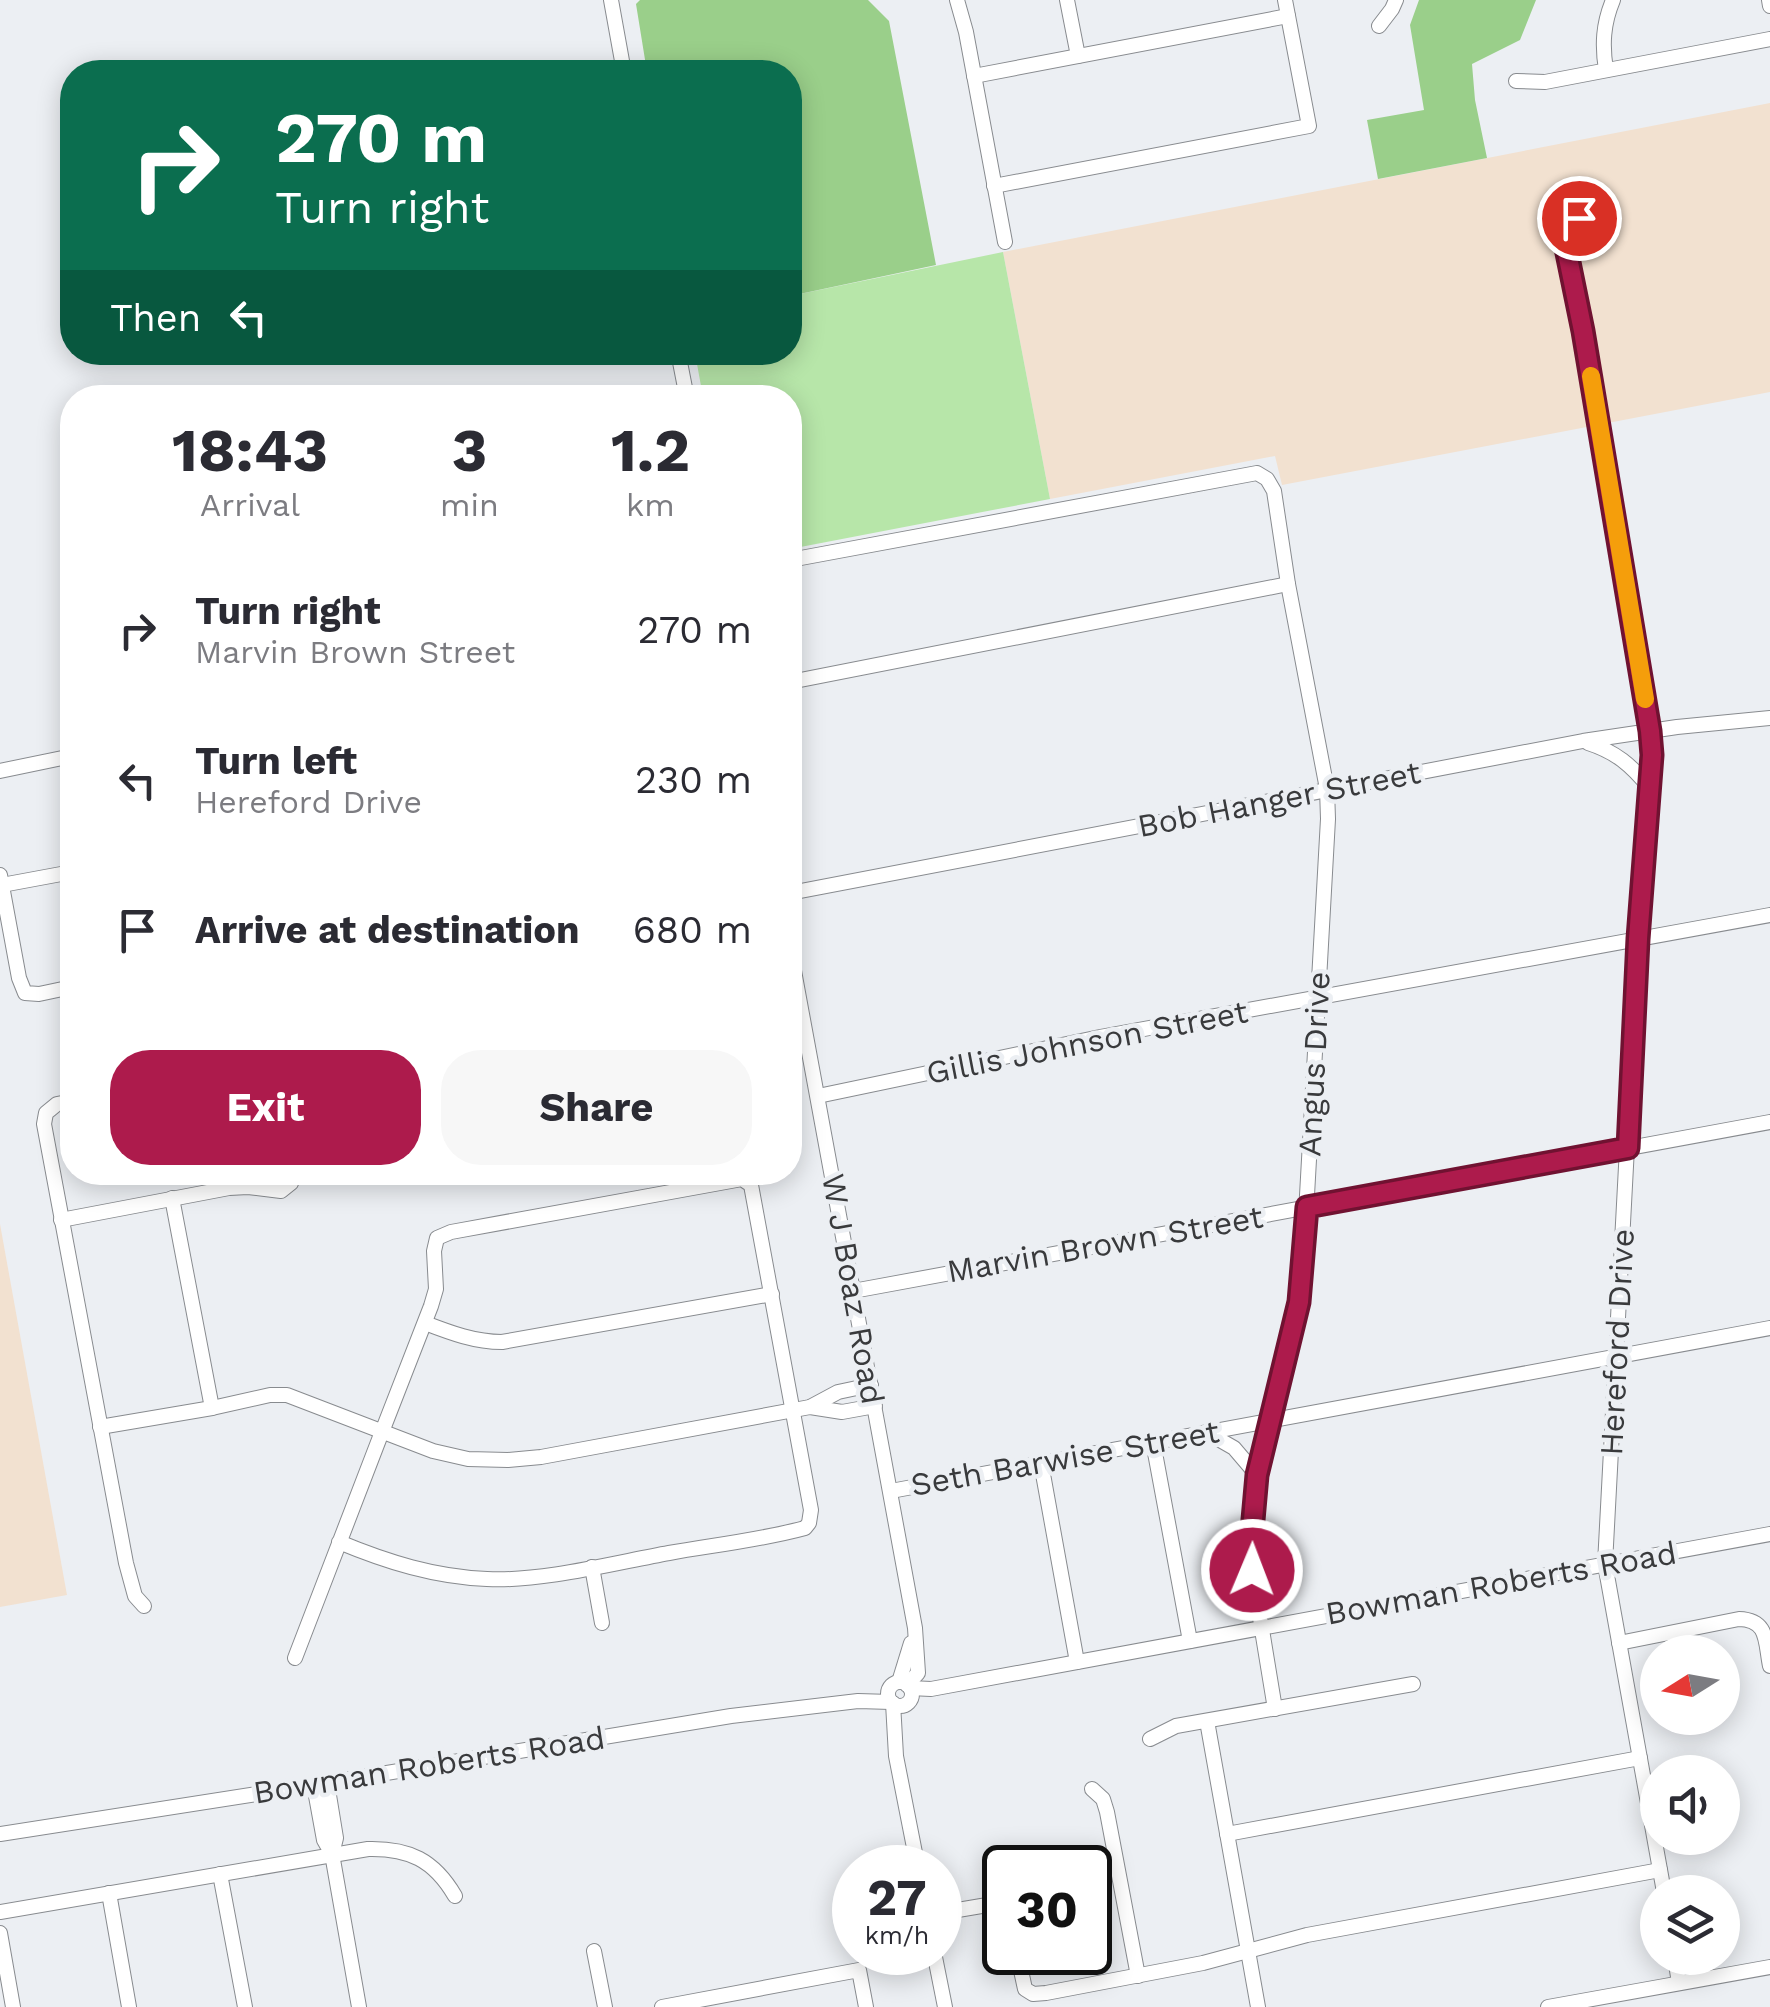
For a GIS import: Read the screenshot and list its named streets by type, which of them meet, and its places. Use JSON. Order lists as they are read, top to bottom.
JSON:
{
  "streets": {
    "street": [
      "Bob Hanger Street",
      "Gillis Johnson Street",
      "Angus Drive",
      "Marvin Brown Street",
      "W J Boaz Road",
      "Hereford Drive",
      "Seth Barwise Street",
      "Bowman Roberts Road"
    ]
  },
  "crossings": [
    ["Bob Hanger Street", "Angus Drive"],
    ["Bob Hanger Street", "Hereford Drive"],
    ["Gillis Johnson Street", "Angus Drive"],
    ["Gillis Johnson Street", "W J Boaz Road"],
    ["Gillis Johnson Street", "Hereford Drive"],
    ["Angus Drive", "Marvin Brown Street"],
    ["Angus Drive", "Seth Barwise Street"],
    ["Angus Drive", "Bowman Roberts Road"],
    ["Marvin Brown Street", "W J Boaz Road"],
    ["Marvin Brown Street", "Hereford Drive"],
    ["W J Boaz Road", "Seth Barwise Street"],
    ["W J Boaz Road", "Bowman Roberts Road"],
    ["Hereford Drive", "Seth Barwise Street"],
    ["Hereford Drive", "Bowman Roberts Road"]
  ],
  "north": "left",
  "page": {
    "turn": ["270 m", "Turn right"],
    "then": "Then",
    "eta": [
      "18:43",
      "Arrival",
      "3",
      "min",
      "1.2",
      "km"
    ],
    "list": [
      {
        "name": "Turn right",
        "note": "Marvin Brown Street",
        "value": "270 m"
      },
      {
        "name": "Turn left",
        "note": "Hereford Drive",
        "value": "230 m"
      },
      {
        "name": "Arrive at destination",
        "value": "680 m"
      }
    ],
    "buttons": ["Exit", "Share"],
    "speed": "27 km/h",
    "limit": "30"
  }
}
